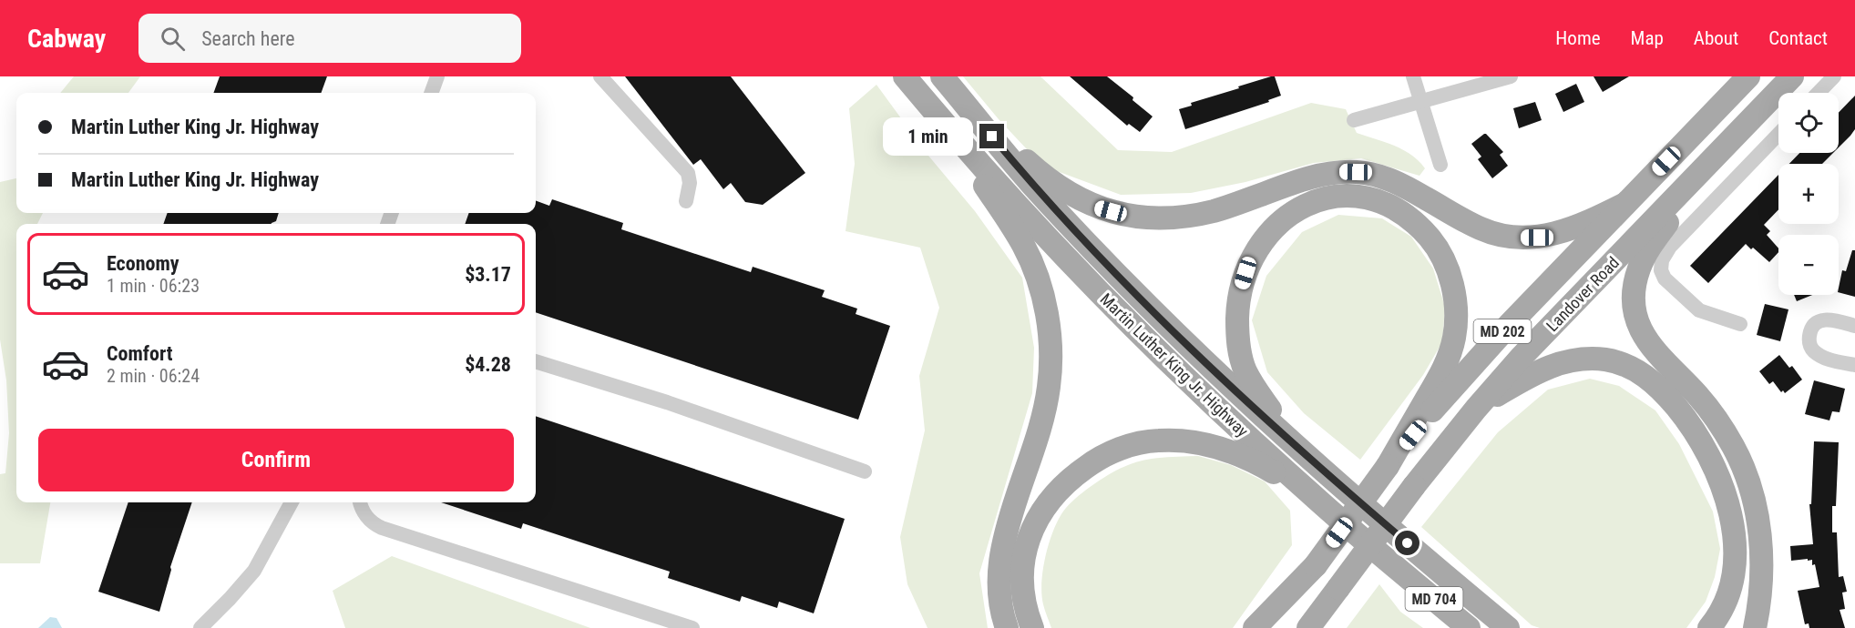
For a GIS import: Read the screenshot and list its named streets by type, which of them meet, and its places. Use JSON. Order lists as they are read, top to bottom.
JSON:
{
  "streets": {
    "main road": [
      "Landover Road",
      "MD 202",
      "Martin Luther King Jr. Highway",
      "MD 704"
    ]
  },
  "page": {
    "header": "Cabway",
    "search": "Search here",
    "nav": [
      "Home",
      "Map",
      "About",
      "Contact"
    ],
    "map_buttons": ["+", "−"],
    "banner": ["Martin Luther King Jr. Highway", "Martin Luther King Jr. Highway"],
    "bubble": "1 min",
    "list": [
      {
        "name": "Economy",
        "note": "1 min · 06:23",
        "value": "$3.17"
      },
      {
        "name": "Comfort",
        "note": "2 min · 06:24",
        "value": "$4.28"
      }
    ],
    "buttons": "Confirm"
  }
}
